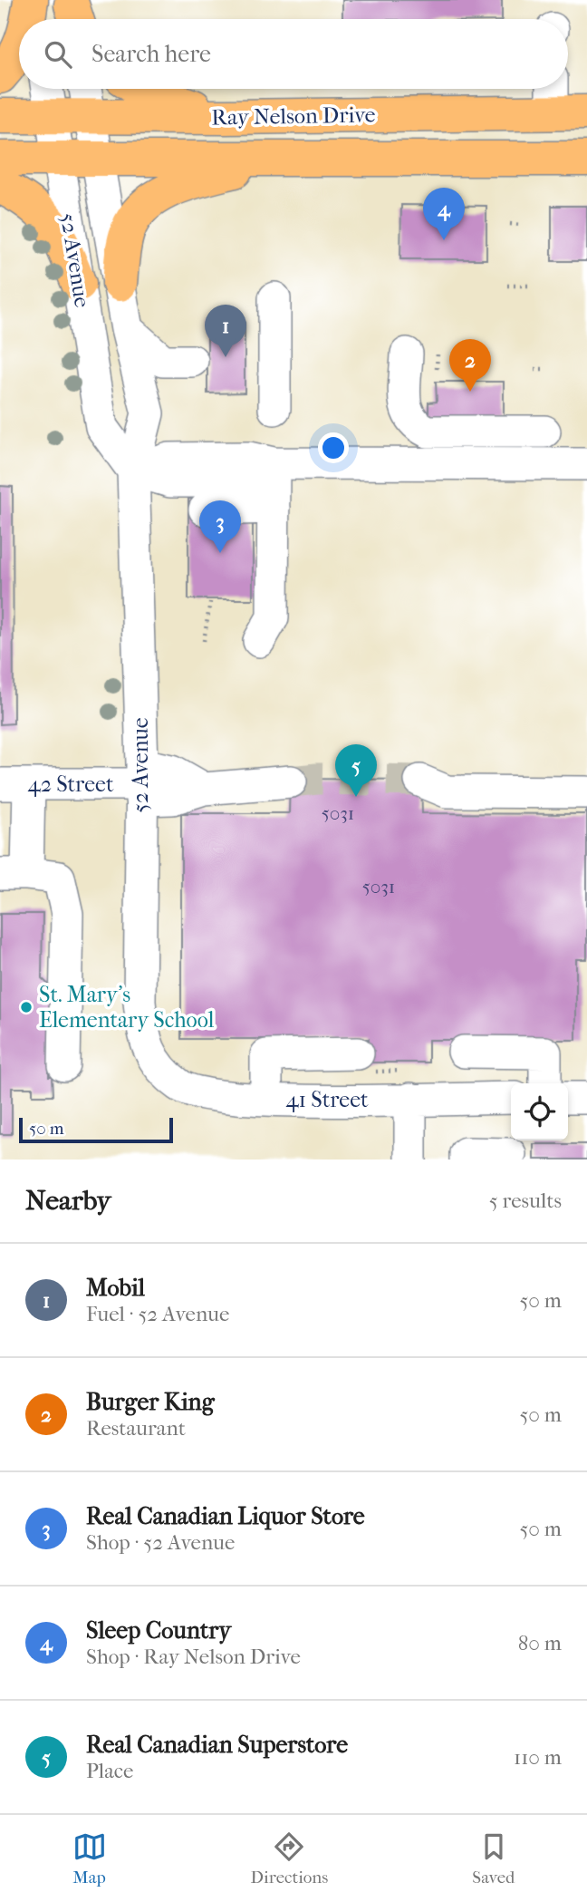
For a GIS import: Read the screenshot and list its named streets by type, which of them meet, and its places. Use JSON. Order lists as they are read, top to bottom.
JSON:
{
  "streets": {
    "highway": ["Ray Nelson Drive"],
    "street": ["52 Avenue", "42 Street", "41 Street"]
  },
  "crossings": [
    ["Ray Nelson Drive", "52 Avenue"],
    ["52 Avenue", "42 Street"],
    ["52 Avenue", "41 Street"]
  ],
  "places": ["St. Mary's Elementary School"],
  "house_numbers": ["5031", "5031"],
  "scale_bar": "50 m",
  "page": {
    "search": "Search here",
    "pins": [
      "4",
      "1",
      "2",
      "3",
      "5"
    ],
    "scale": "50 m",
    "heading": ["Nearby", "5 results"],
    "list": [
      {
        "mark": "1",
        "name": "Mobil",
        "note": "Fuel · 52 Avenue",
        "value": "50 m"
      },
      {
        "mark": "2",
        "name": "Burger King",
        "note": "Restaurant",
        "value": "50 m"
      },
      {
        "mark": "3",
        "name": "Real Canadian Liquor Store",
        "note": "Shop · 52 Avenue",
        "value": "50 m"
      },
      {
        "mark": "4",
        "name": "Sleep Country",
        "note": "Shop · Ray Nelson Drive",
        "value": "80 m"
      },
      {
        "mark": "5",
        "name": "Real Canadian Superstore",
        "note": "Place",
        "value": "110 m"
      }
    ],
    "nav": ["Map", "Directions", "Saved"]
  }
}
